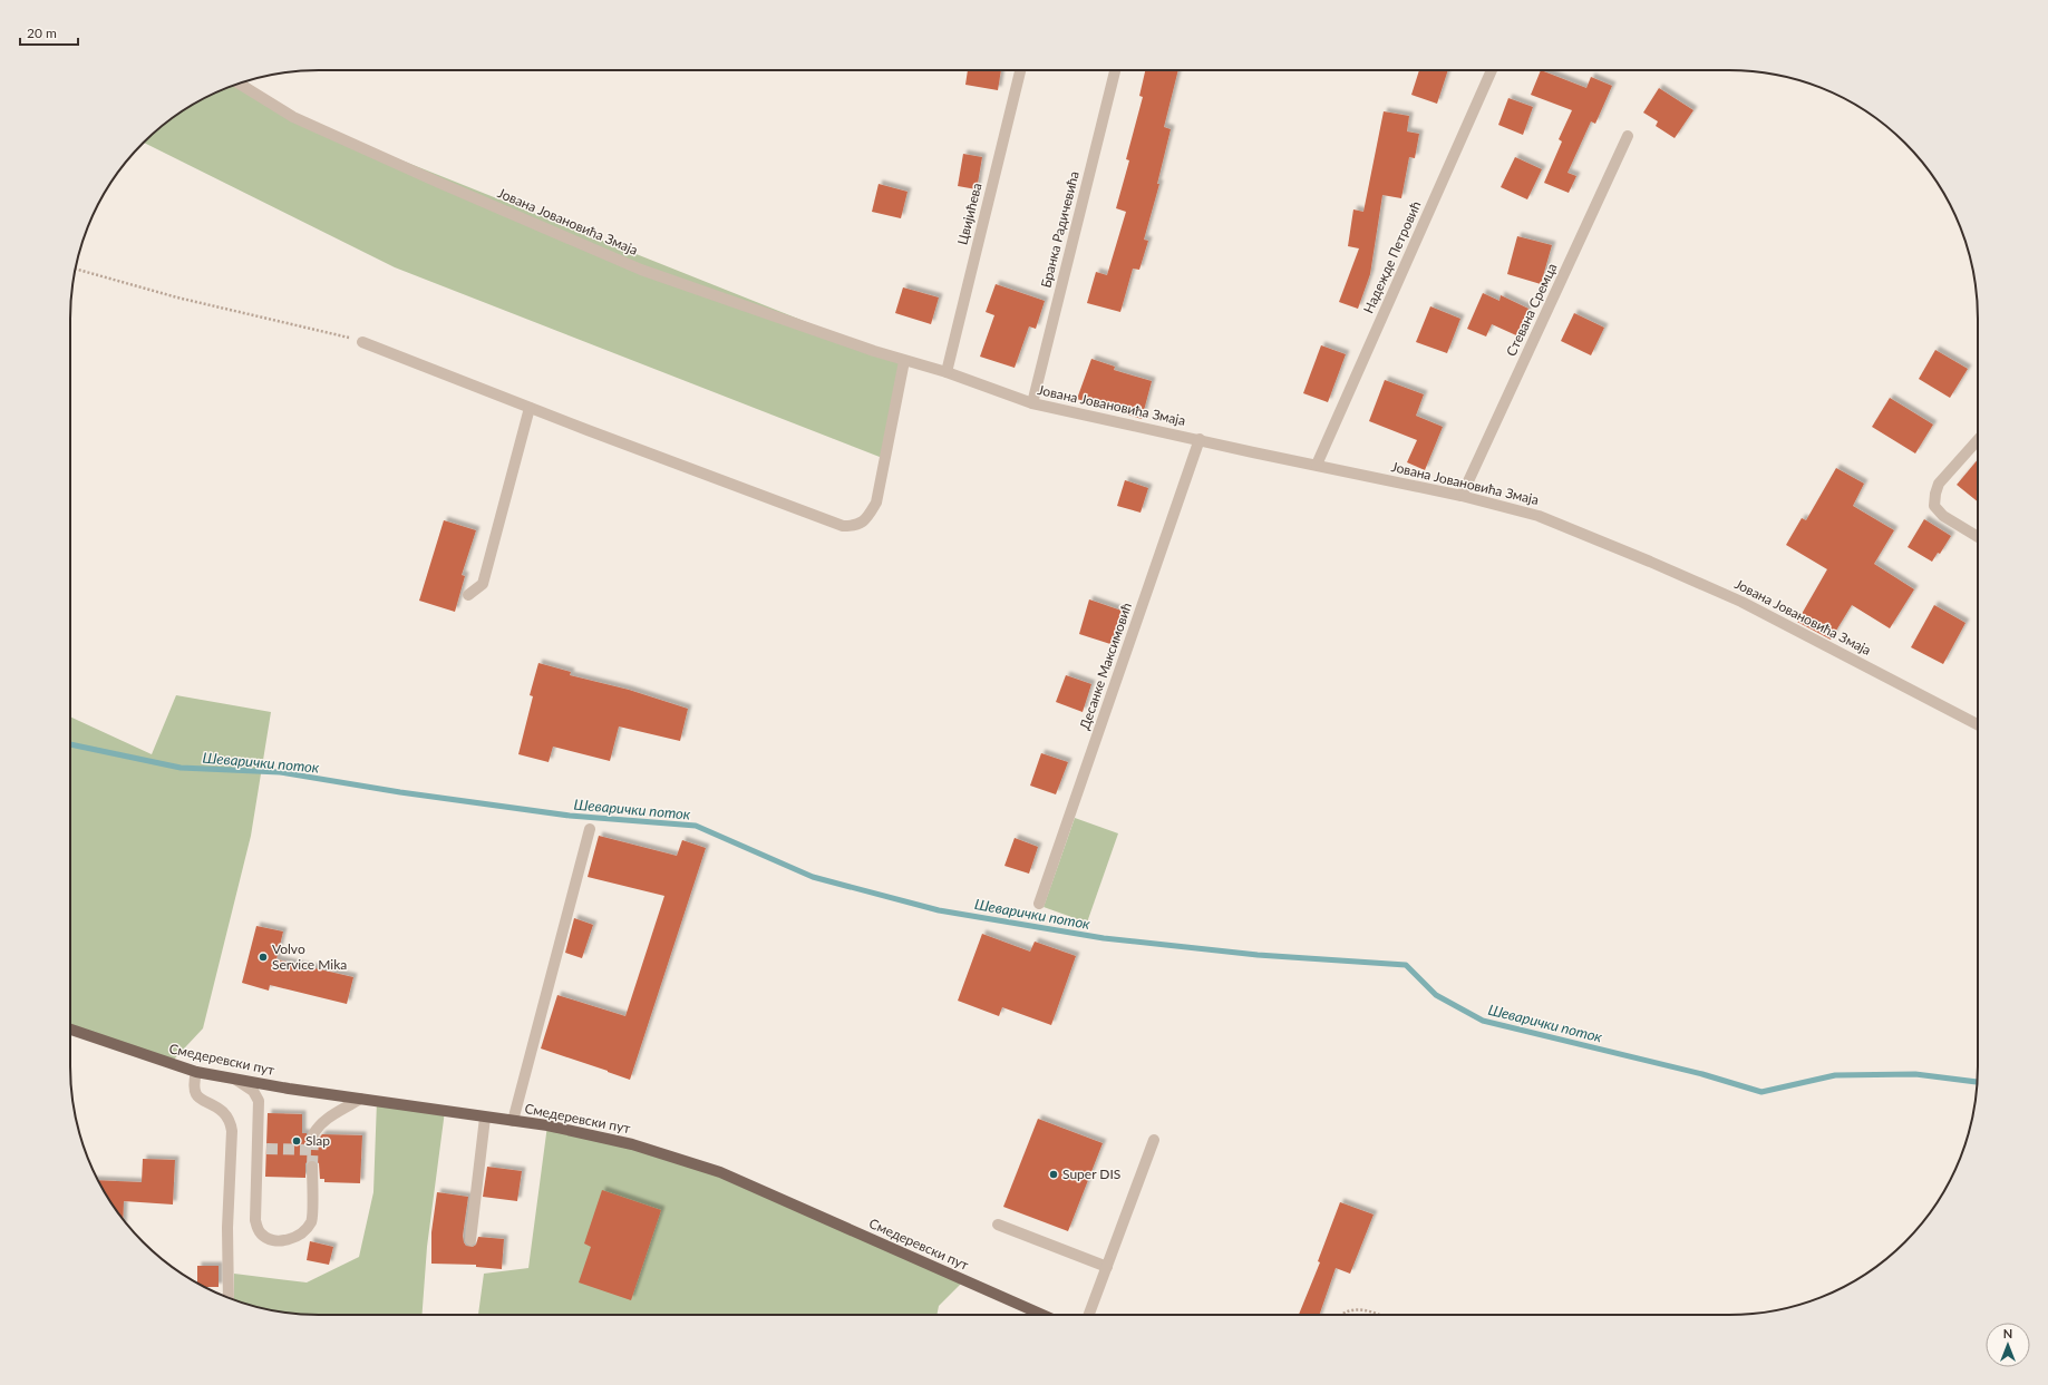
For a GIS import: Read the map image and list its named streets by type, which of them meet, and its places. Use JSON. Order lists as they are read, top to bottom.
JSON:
{
  "streets": {
    "main road": ["Смедеревски пут"],
    "street": [
      "Цвијићева",
      "Јована Јовановића Змаја",
      "Бранка Радичевића",
      "Надежде Петровић",
      "Стевана Сремца",
      "Десанке Максимовић"
    ]
  },
  "crossings": [
    ["Цвијићева", "Јована Јовановића Змаја"],
    ["Јована Јовановића Змаја", "Бранка Радичевића"],
    ["Јована Јовановића Змаја", "Надежде Петровић"],
    ["Јована Јовановића Змаја", "Стевана Сремца"],
    ["Јована Јовановића Змаја", "Десанке Максимовић"]
  ],
  "water": ["Шеварички поток"],
  "places": ["Volvo Service Mika", "Slap", "Super DIS"],
  "scale_bar": "20 m",
  "north": "top"
}
